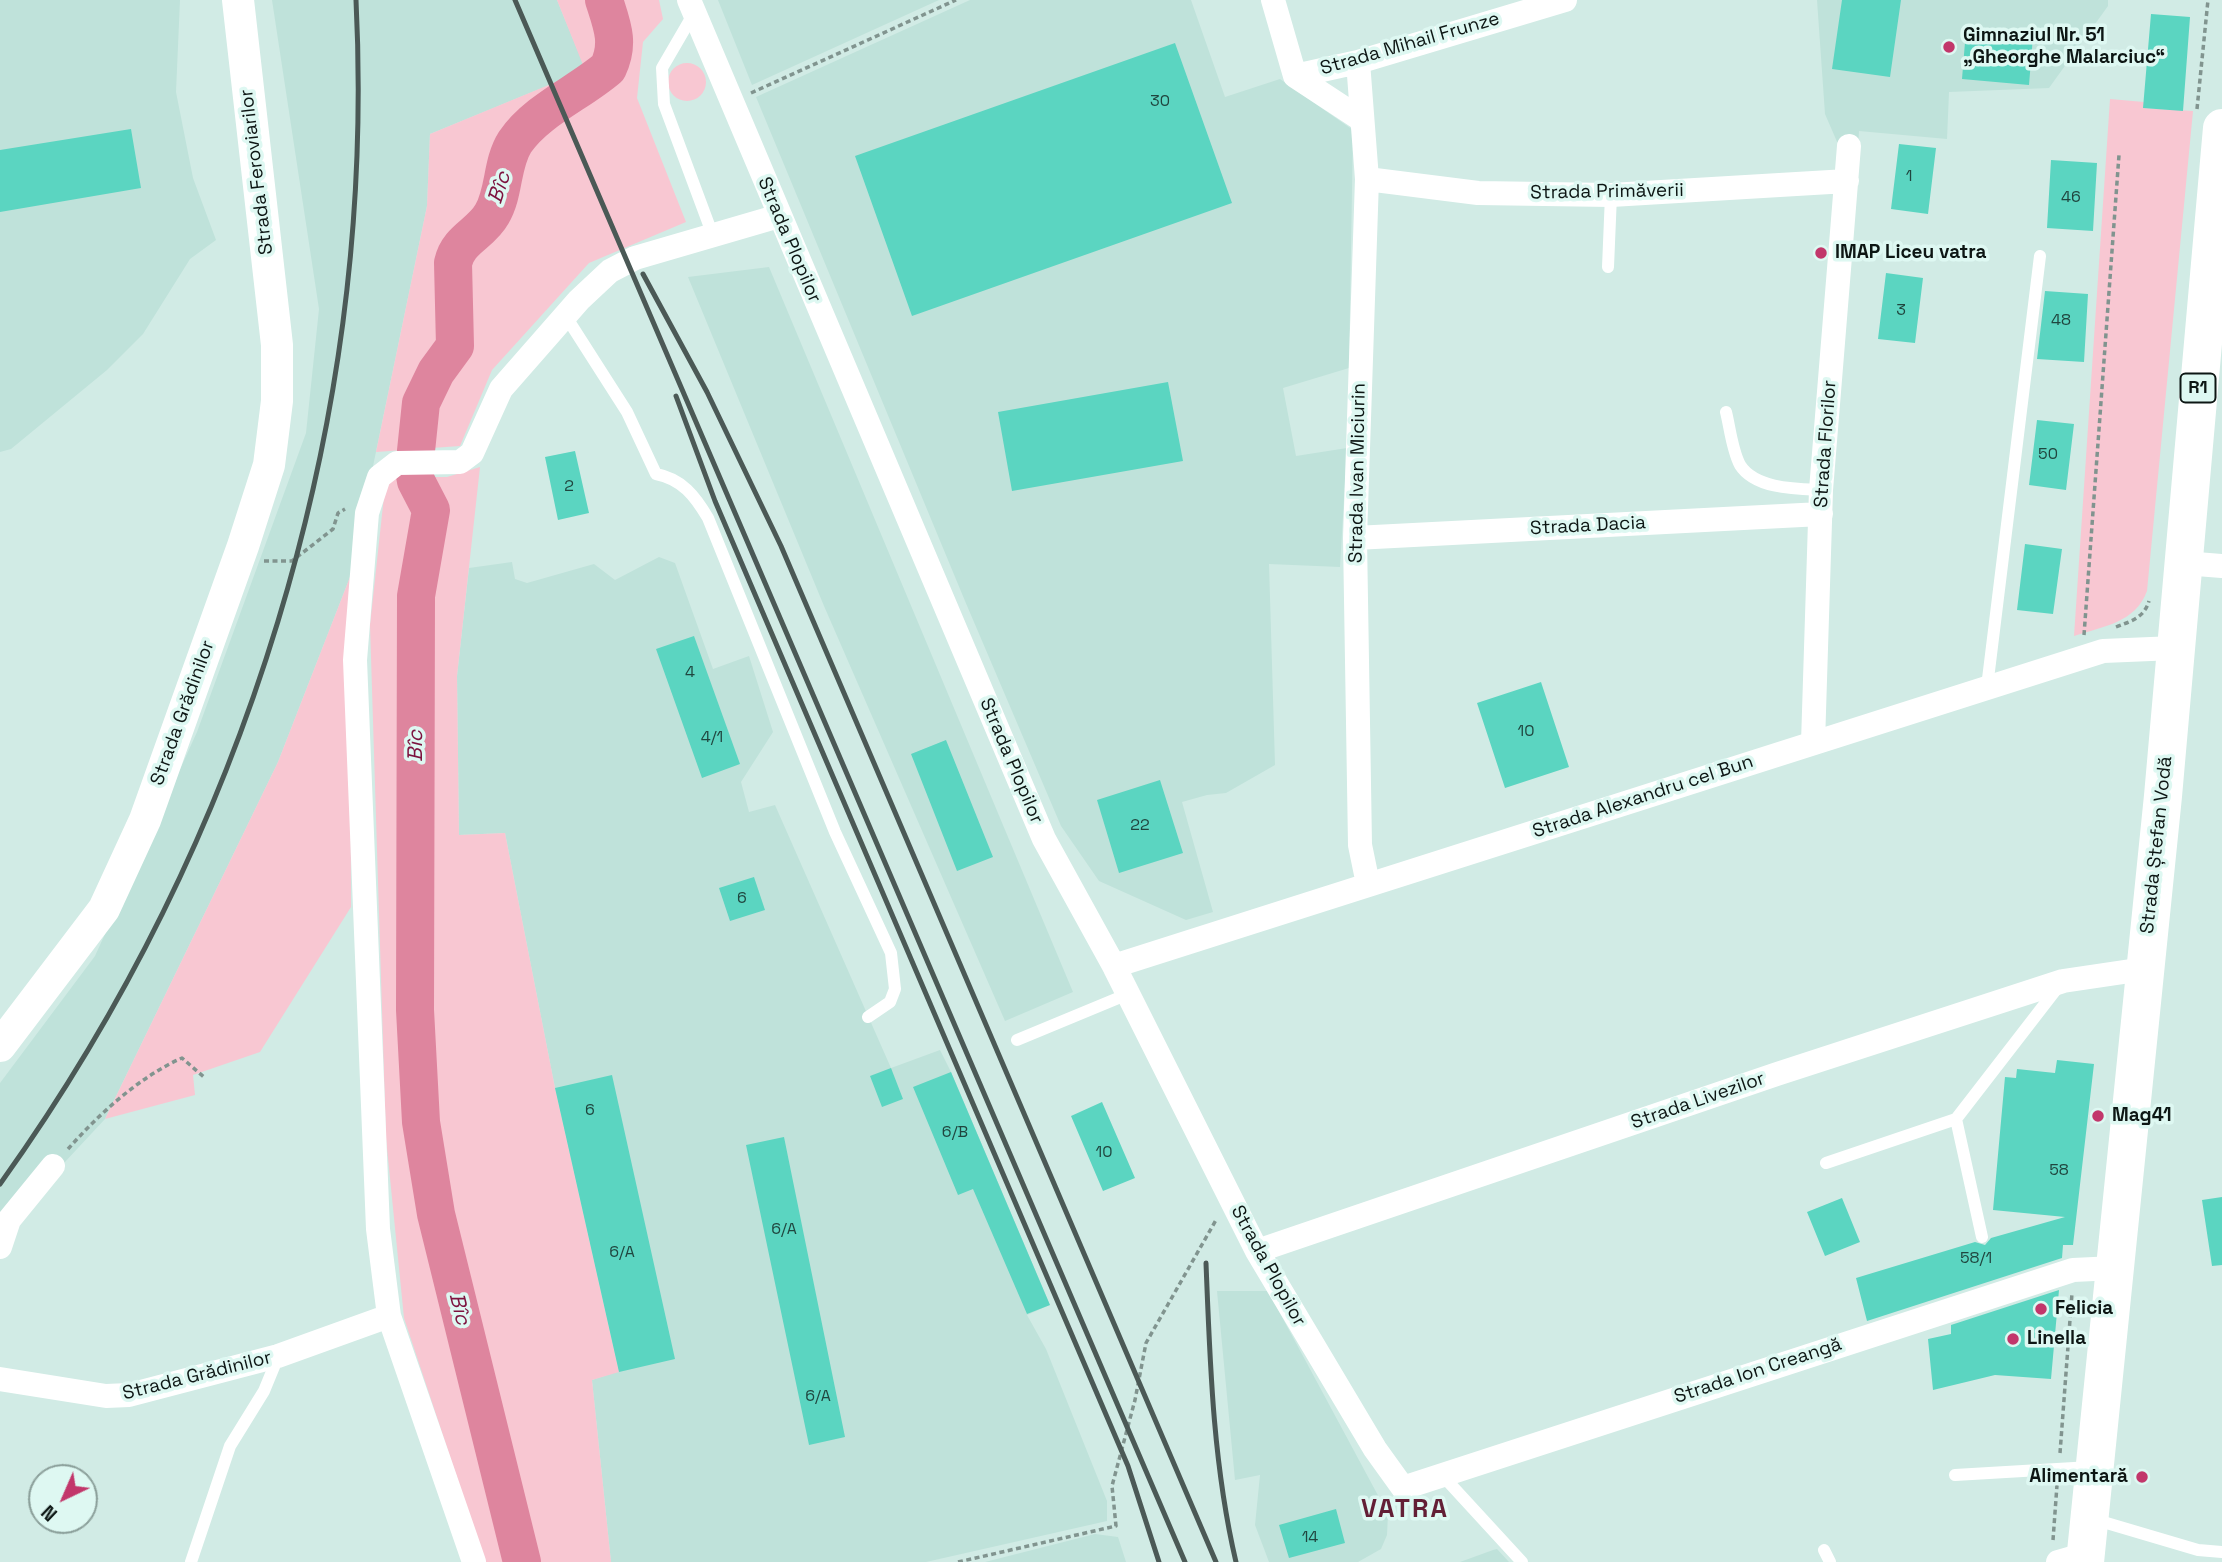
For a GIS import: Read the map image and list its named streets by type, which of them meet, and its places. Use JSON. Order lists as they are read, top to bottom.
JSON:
{
  "streets": {
    "highway": ["R1", "Strada Ștefan Vodă"],
    "street": [
      "Strada Mihail Frunze",
      "Strada Feroviarilor",
      "Strada Primăverii",
      "Strada Plopilor",
      "Strada Florilor",
      "Strada Ivan Miciurin",
      "Strada Dacia",
      "Strada Grădinilor",
      "Strada Alexandru cel Bun",
      "Strada Livezilor",
      "Strada Ion Creangă"
    ]
  },
  "crossings": [
    ["Strada Mihail Frunze", "Strada Ivan Miciurin"],
    ["Strada Feroviarilor", "Strada Grădinilor"],
    ["Strada Primăverii", "Strada Florilor"],
    ["Strada Primăverii", "Strada Ivan Miciurin"],
    ["Strada Plopilor", "Strada Alexandru cel Bun"],
    ["Strada Plopilor", "Strada Livezilor"],
    ["Strada Plopilor", "Strada Ion Creangă"],
    ["Strada Florilor", "Strada Dacia"],
    ["Strada Florilor", "Strada Alexandru cel Bun"],
    ["Strada Ivan Miciurin", "Strada Dacia"],
    ["Strada Ivan Miciurin", "Strada Alexandru cel Bun"],
    ["Strada Alexandru cel Bun", "Strada Ștefan Vodă"],
    ["Strada Ștefan Vodă", "Strada Livezilor"],
    ["Strada Ștefan Vodă", "Strada Ion Creangă"]
  ],
  "districts": ["VATRA"],
  "water": ["Bîc"],
  "places": [
    "Gimnaziul Nr. 51 „Gheorghe Malarciuc“",
    "IMAP Liceu vatra",
    "Mag41",
    "Felicia",
    "Linella",
    "Alimentară"
  ],
  "house_numbers": [
    "30",
    "1",
    "46",
    "3",
    "48",
    "50",
    "2",
    "4",
    "10",
    "4/1",
    "22",
    "6",
    "6",
    "6/B",
    "10",
    "58",
    "6/A",
    "6/A",
    "58/1",
    "6/A",
    "14"
  ],
  "north": "bottom left"
}
